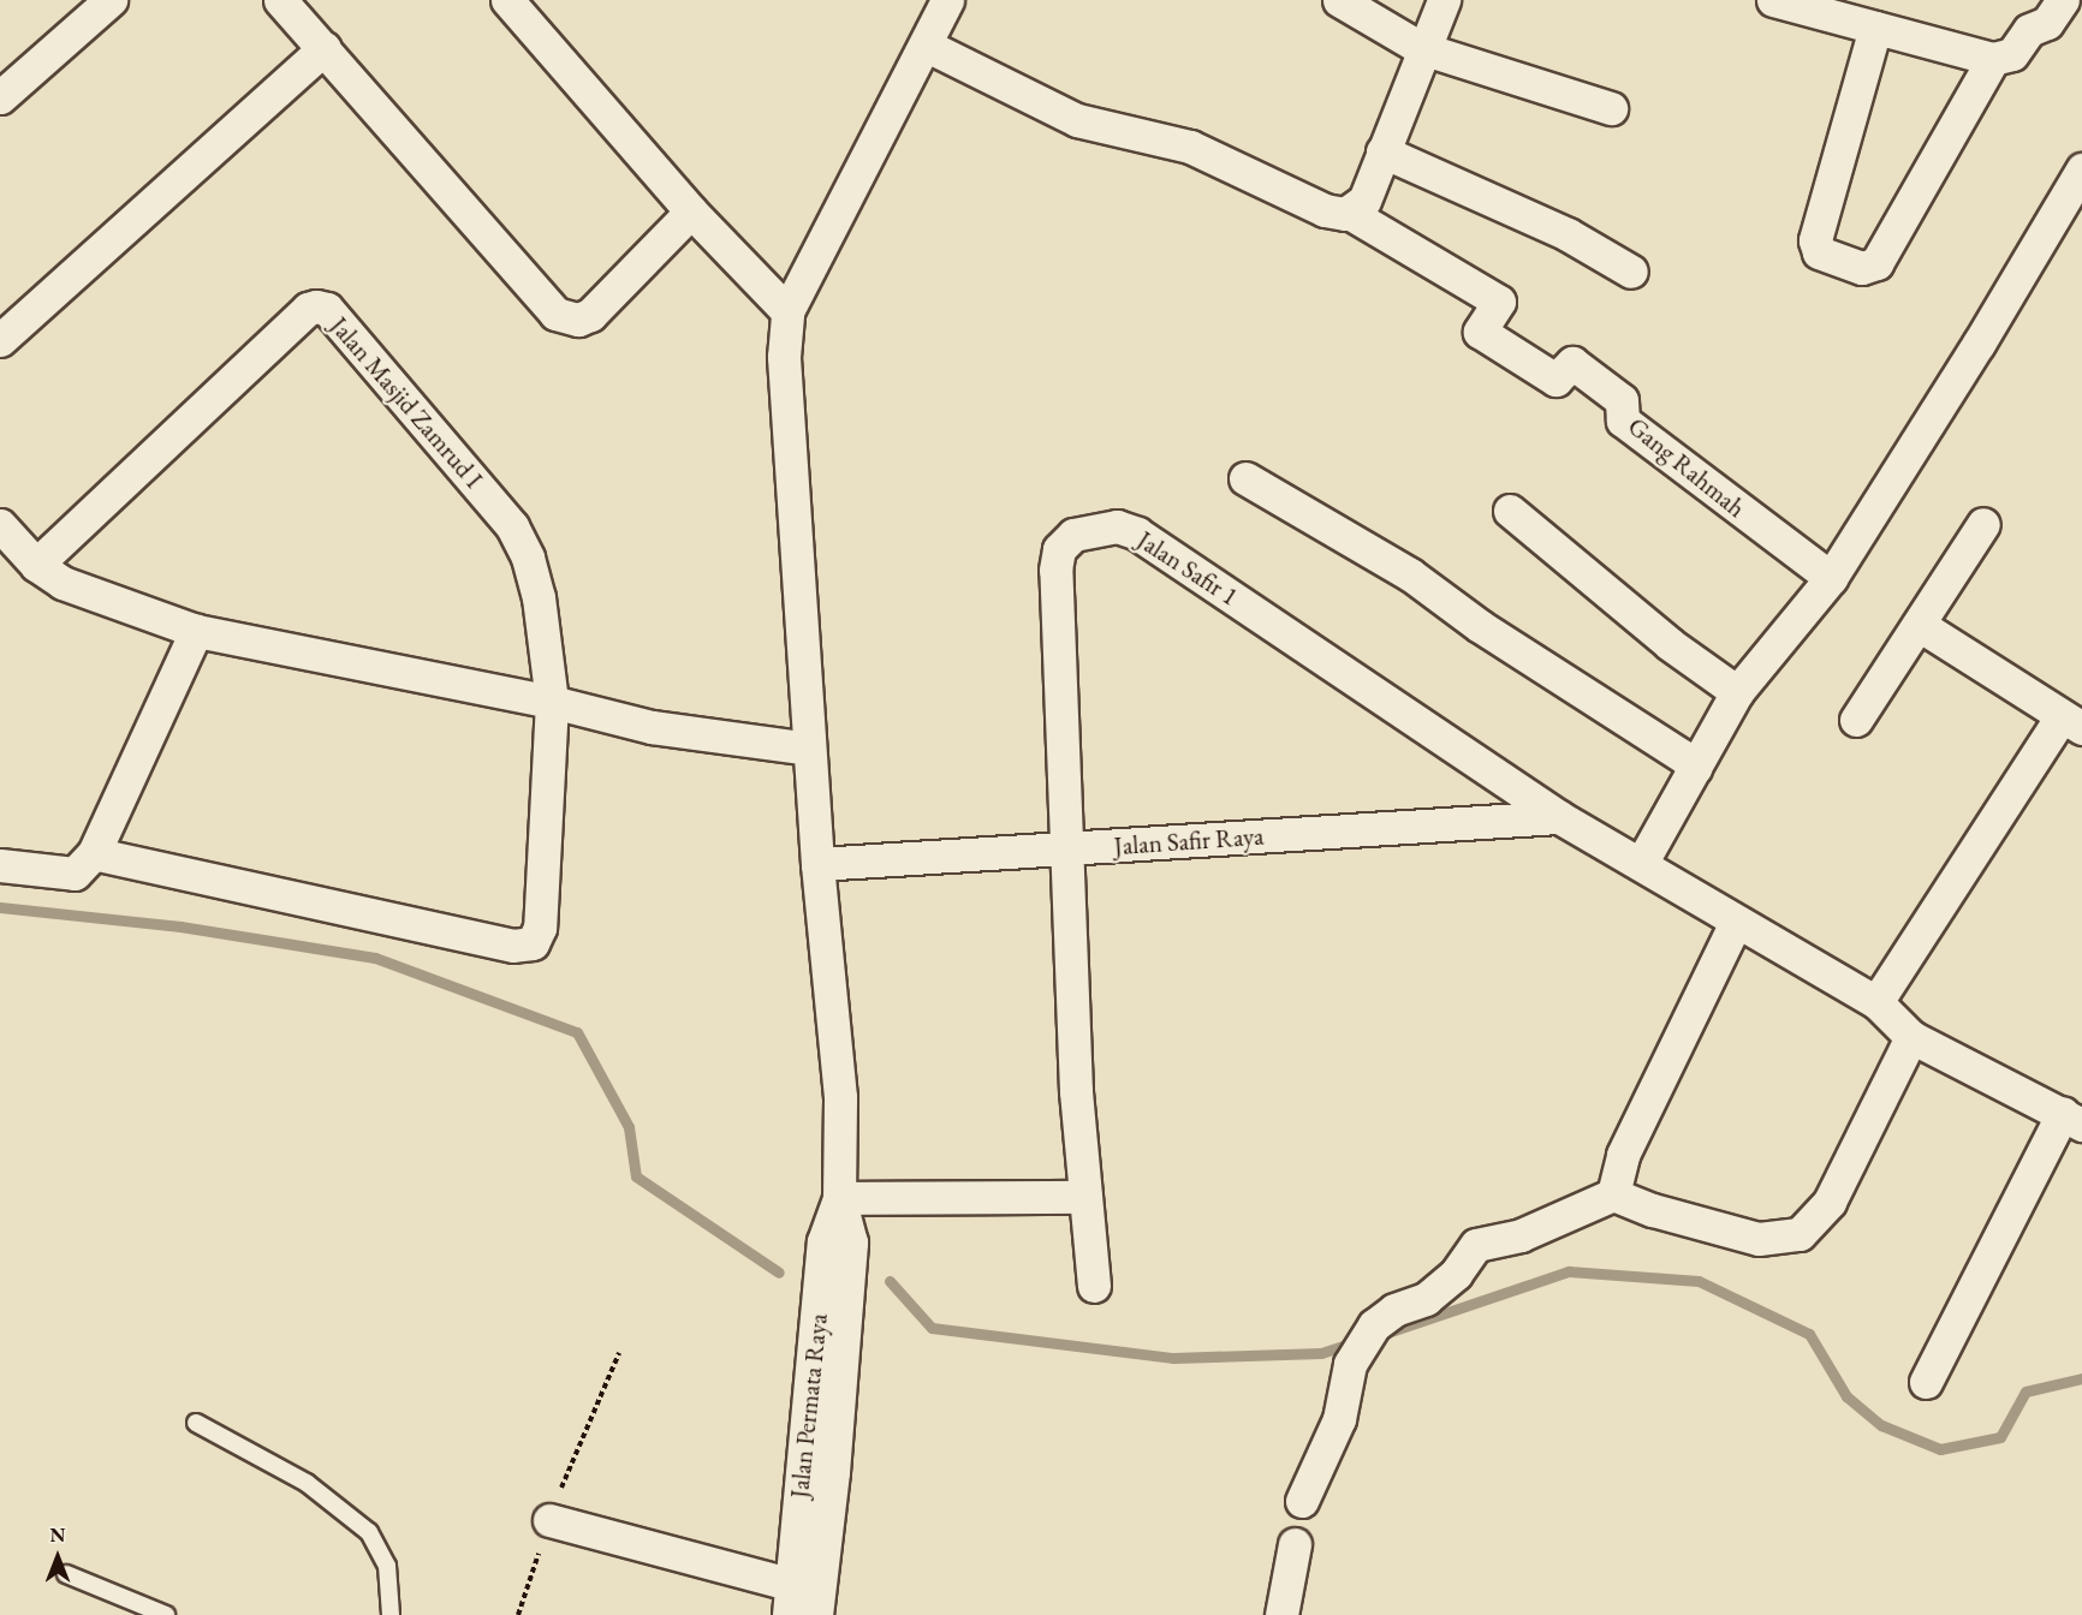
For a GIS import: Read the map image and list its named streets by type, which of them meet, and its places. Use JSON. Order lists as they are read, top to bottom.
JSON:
{
  "streets": {
    "street": [
      "Jalan Masjid Zamrud I",
      "Gang Rahmah",
      "Jalan Safir 1",
      "Jalan Safir Raya",
      "Jalan Permata Raya"
    ]
  },
  "crossings": [
    ["Jalan Safir 1", "Jalan Safir Raya"]
  ],
  "north": "top"
}
